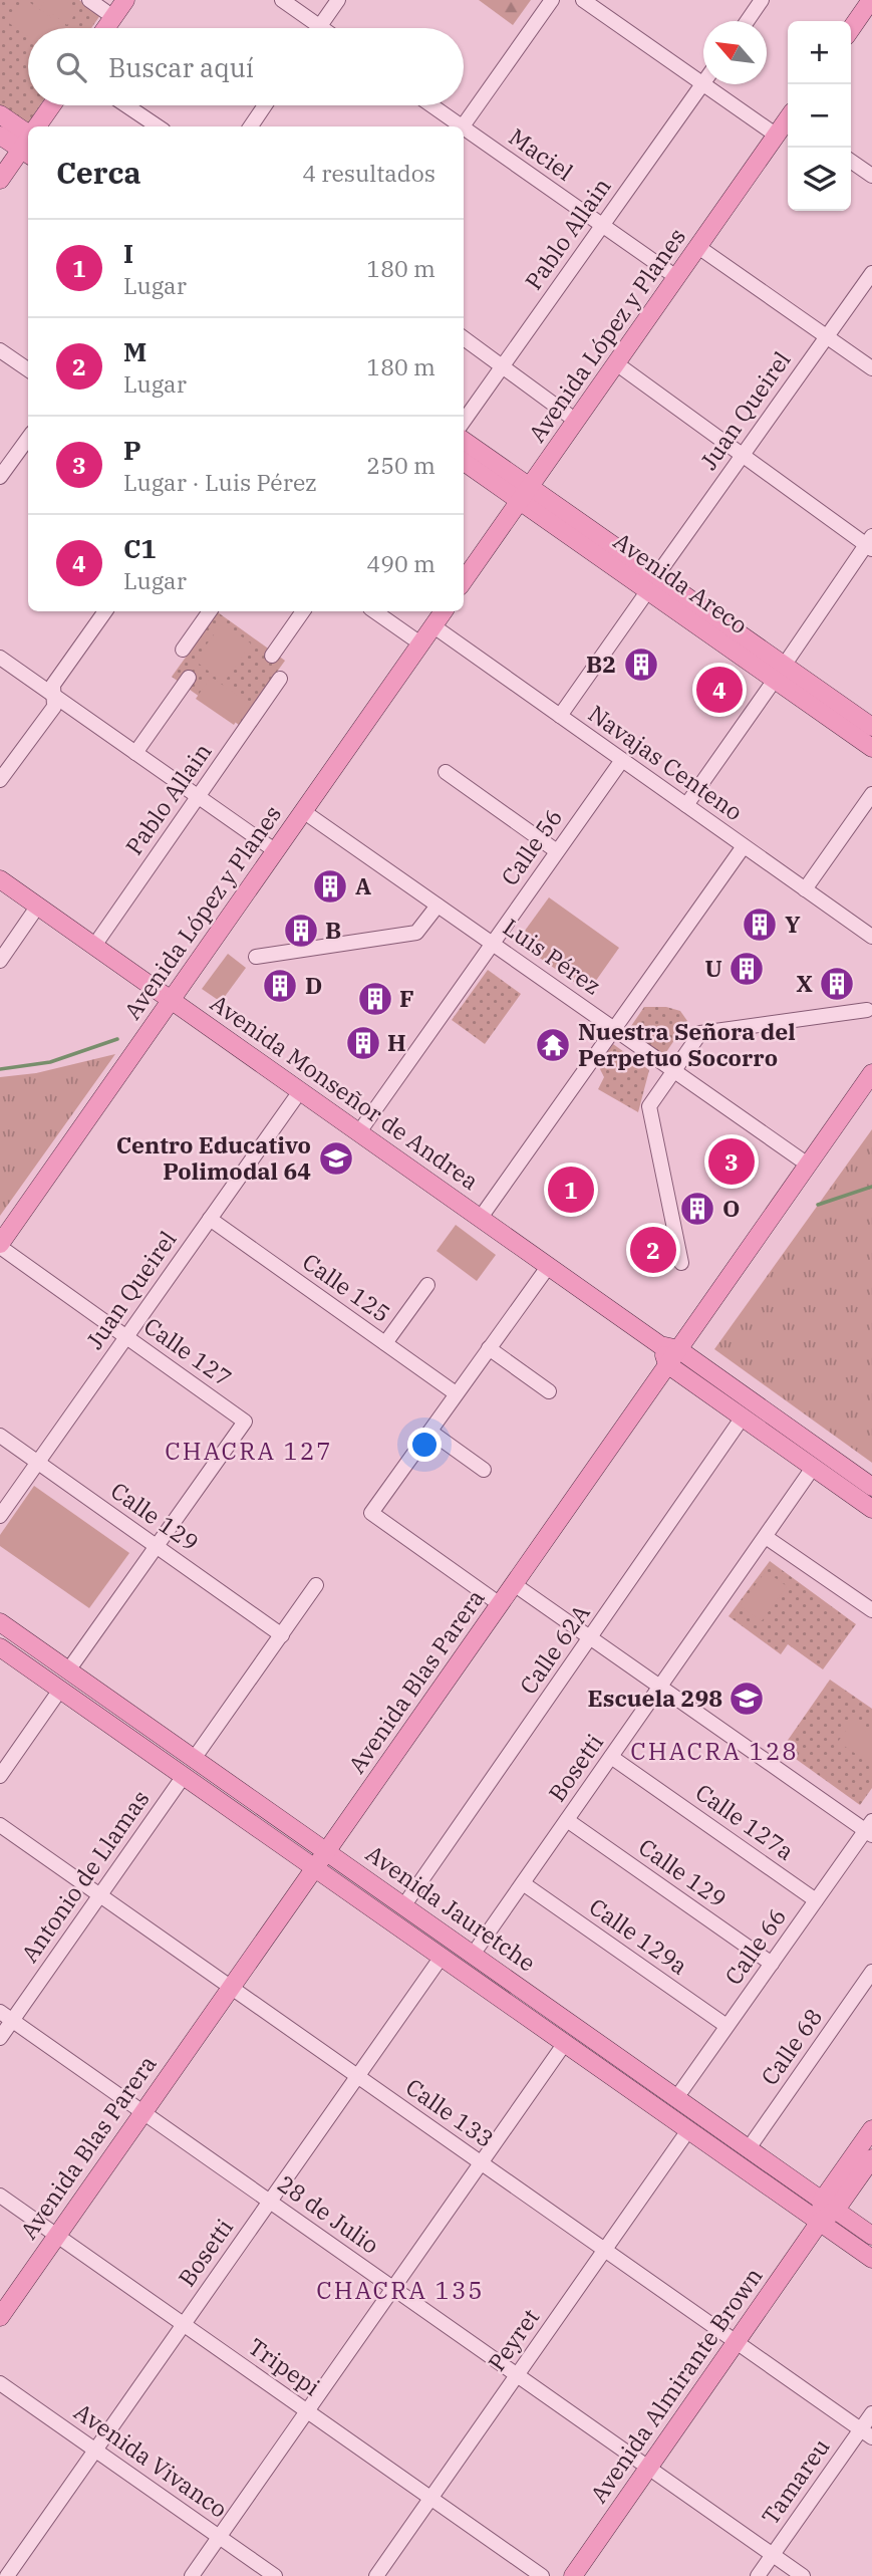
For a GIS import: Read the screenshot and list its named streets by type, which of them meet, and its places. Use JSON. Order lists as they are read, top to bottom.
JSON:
{
  "streets": {
    "main road": [
      "Avenida López y Planes",
      "Avenida Areco",
      "Avenida Monseñor de Andrea",
      "Avenida Blas Parera",
      "Avenida Jauretche",
      "Avenida Almirante Brown"
    ],
    "street": [
      "Maciel",
      "Pablo Allain",
      "Juan Queirel",
      "Navajas Centeno",
      "Calle 56",
      "Luis Pérez",
      "Calle 125",
      "Calle 127",
      "Calle 129",
      "Calle 62A",
      "Bosetti",
      "Calle 127a",
      "Antonio de Llamas",
      "Calle 129a",
      "Calle 66",
      "Calle 68",
      "Calle 133",
      "28 de Julio",
      "Peyret",
      "Tripepi",
      "Avenida Vivanco",
      "Tamareu"
    ]
  },
  "crossings": [
    ["Maciel", "Pablo Allain"],
    ["Maciel", "Avenida López y Planes"],
    ["Pablo Allain", "Avenida Monseñor de Andrea"],
    ["Avenida López y Planes", "Avenida Areco"],
    ["Avenida López y Planes", "Navajas Centeno"],
    ["Avenida López y Planes", "Luis Pérez"],
    ["Avenida López y Planes", "Avenida Monseñor de Andrea"],
    ["Avenida López y Planes", "Calle 127"],
    ["Juan Queirel", "Avenida Areco"],
    ["Juan Queirel", "Navajas Centeno"],
    ["Juan Queirel", "Avenida Monseñor de Andrea"],
    ["Juan Queirel", "Calle 125"],
    ["Juan Queirel", "Calle 127"],
    ["Juan Queirel", "Calle 129"],
    ["Navajas Centeno", "Calle 56"],
    ["Calle 56", "Luis Pérez"],
    ["Calle 56", "Avenida Monseñor de Andrea"],
    ["Luis Pérez", "Avenida Blas Parera"],
    ["Avenida Monseñor de Andrea", "Avenida Blas Parera"],
    ["Calle 127", "Calle 129"],
    ["Calle 129", "Bosetti"],
    ["Calle 129", "Calle 66"],
    ["Calle 62A", "Avenida Jauretche"],
    ["Avenida Blas Parera", "Avenida Jauretche"],
    ["Avenida Blas Parera", "Calle 133"],
    ["Avenida Blas Parera", "28 de Julio"],
    ["Avenida Blas Parera", "Tripepi"],
    ["Bosetti", "Calle 127a"],
    ["Bosetti", "Avenida Jauretche"],
    ["Bosetti", "Calle 129a"],
    ["Bosetti", "Calle 133"],
    ["Bosetti", "28 de Julio"],
    ["Bosetti", "Tripepi"],
    ["Bosetti", "Avenida Vivanco"],
    ["Calle 127a", "Calle 66"],
    ["Antonio de Llamas", "Avenida Jauretche"],
    ["Antonio de Llamas", "Calle 133"],
    ["Antonio de Llamas", "28 de Julio"],
    ["Avenida Jauretche", "Calle 66"],
    ["Avenida Jauretche", "Calle 68"],
    ["Avenida Jauretche", "Peyret"],
    ["Avenida Jauretche", "Avenida Almirante Brown"],
    ["Calle 129a", "Calle 66"],
    ["Calle 133", "Peyret"],
    ["Calle 133", "Avenida Almirante Brown"],
    ["Calle 133", "Tamareu"],
    ["28 de Julio", "Peyret"],
    ["28 de Julio", "Avenida Almirante Brown"],
    ["28 de Julio", "Tamareu"],
    ["Peyret", "Tripepi"]
  ],
  "districts": ["CHACRA 127", "CHACRA 128", "CHACRA 135"],
  "places": {
    "building": [
      "B2",
      "A",
      "Y",
      "B",
      "U",
      "X",
      "D",
      "F",
      "H",
      "O"
    ],
    "temple": ["Nuestra Señora del Perpetuo Socorro"],
    "school or university": ["Centro Educativo Polimodal 64", "Escuela 298"]
  },
  "north": "top left",
  "page": {
    "map_buttons": ["+", "−"],
    "search": "Buscar aquí",
    "heading": ["Cerca", "4 resultados"],
    "list": [
      {
        "mark": "1",
        "name": "I",
        "note": "Lugar",
        "value": "180 m"
      },
      {
        "mark": "2",
        "name": "M",
        "note": "Lugar",
        "value": "180 m"
      },
      {
        "mark": "3",
        "name": "P",
        "note": "Lugar · Luis Pérez",
        "value": "250 m"
      },
      {
        "mark": "4",
        "name": "C1",
        "note": "Lugar",
        "value": "490 m"
      }
    ],
    "pins": [
      "4",
      "3",
      "1",
      "2"
    ]
  }
}
